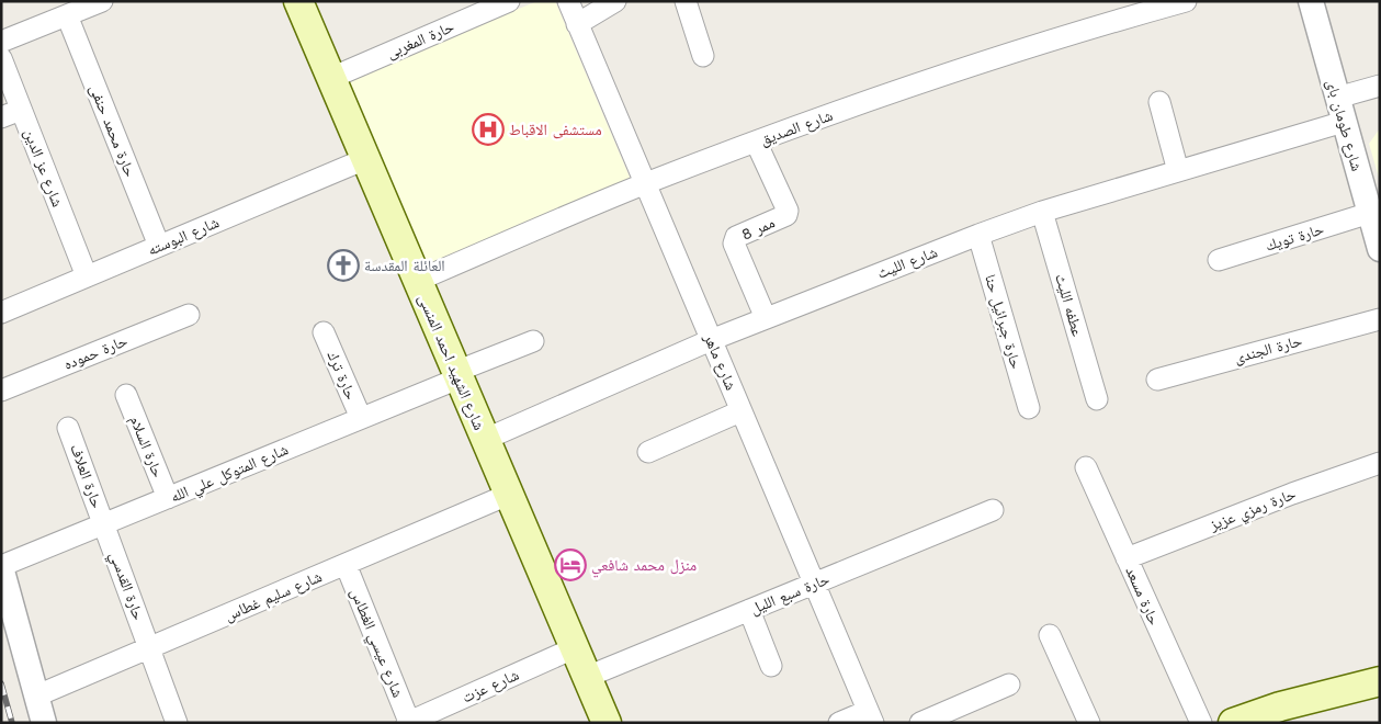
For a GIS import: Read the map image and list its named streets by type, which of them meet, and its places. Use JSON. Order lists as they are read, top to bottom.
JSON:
{
  "streets": {
    "main road": ["شارع الشهيد احمد المنسى"],
    "street": [
      "حارة المغربى",
      "شارع طومان باى",
      "شارع الصديق",
      "حارة محمد حنفى",
      "شارع عز الدين",
      "ممر 8",
      "شارع البوسته",
      "حارة تويك",
      "شارع الليث",
      "عطفه الليث",
      "حارة جبرائيل حنا",
      "حارة الجندى",
      "حارة حموده",
      "شارع ماهر",
      "حارة ترك",
      "حارة السلام",
      "شارع المتوكل علي الله",
      "حارة العلاف",
      "حارة رمزي عزيز",
      "حارة القدسي",
      "حارة سبع الليل",
      "شارع سليم غطاس",
      "حارة مسعد",
      "شارع عيسي الغطاس",
      "شارع عزت"
    ]
  },
  "crossings": [
    ["حارة المغربى", "شارع الشهيد احمد المنسى"],
    ["شارع طومان باى", "حارة تويك"],
    ["شارع طومان باى", "شارع الليث"],
    ["شارع الصديق", "ممر 8"],
    ["شارع الصديق", "شارع الشهيد احمد المنسى"],
    ["شارع الصديق", "شارع ماهر"],
    ["حارة محمد حنفى", "شارع البوسته"],
    ["شارع عز الدين", "شارع البوسته"],
    ["ممر 8", "شارع الليث"],
    ["شارع البوسته", "شارع الشهيد احمد المنسى"],
    ["شارع الليث", "عطفه الليث"],
    ["شارع الليث", "حارة جبرائيل حنا"],
    ["شارع الليث", "شارع الشهيد احمد المنسى"],
    ["شارع الليث", "شارع ماهر"],
    ["شارع الشهيد احمد المنسى", "شارع المتوكل علي الله"],
    ["شارع الشهيد احمد المنسى", "حارة سبع الليل"],
    ["شارع الشهيد احمد المنسى", "شارع سليم غطاس"],
    ["شارع الشهيد احمد المنسى", "شارع عزت"],
    ["شارع ماهر", "حارة سبع الليل"],
    ["حارة ترك", "شارع المتوكل علي الله"],
    ["حارة السلام", "شارع المتوكل علي الله"],
    ["شارع المتوكل علي الله", "حارة العلاف"],
    ["شارع المتوكل علي الله", "حارة القدسي"],
    ["حارة العلاف", "حارة القدسي"],
    ["حارة رمزي عزيز", "حارة مسعد"],
    ["حارة القدسي", "شارع سليم غطاس"],
    ["شارع سليم غطاس", "شارع عيسي الغطاس"],
    ["شارع عيسي الغطاس", "شارع عزت"]
  ],
  "places": {
    "hospital": ["مستشفى الاقباط"],
    "church": ["العائلة المقدسة"],
    "hotel": ["منزل محمد شافعي"]
  }
}
